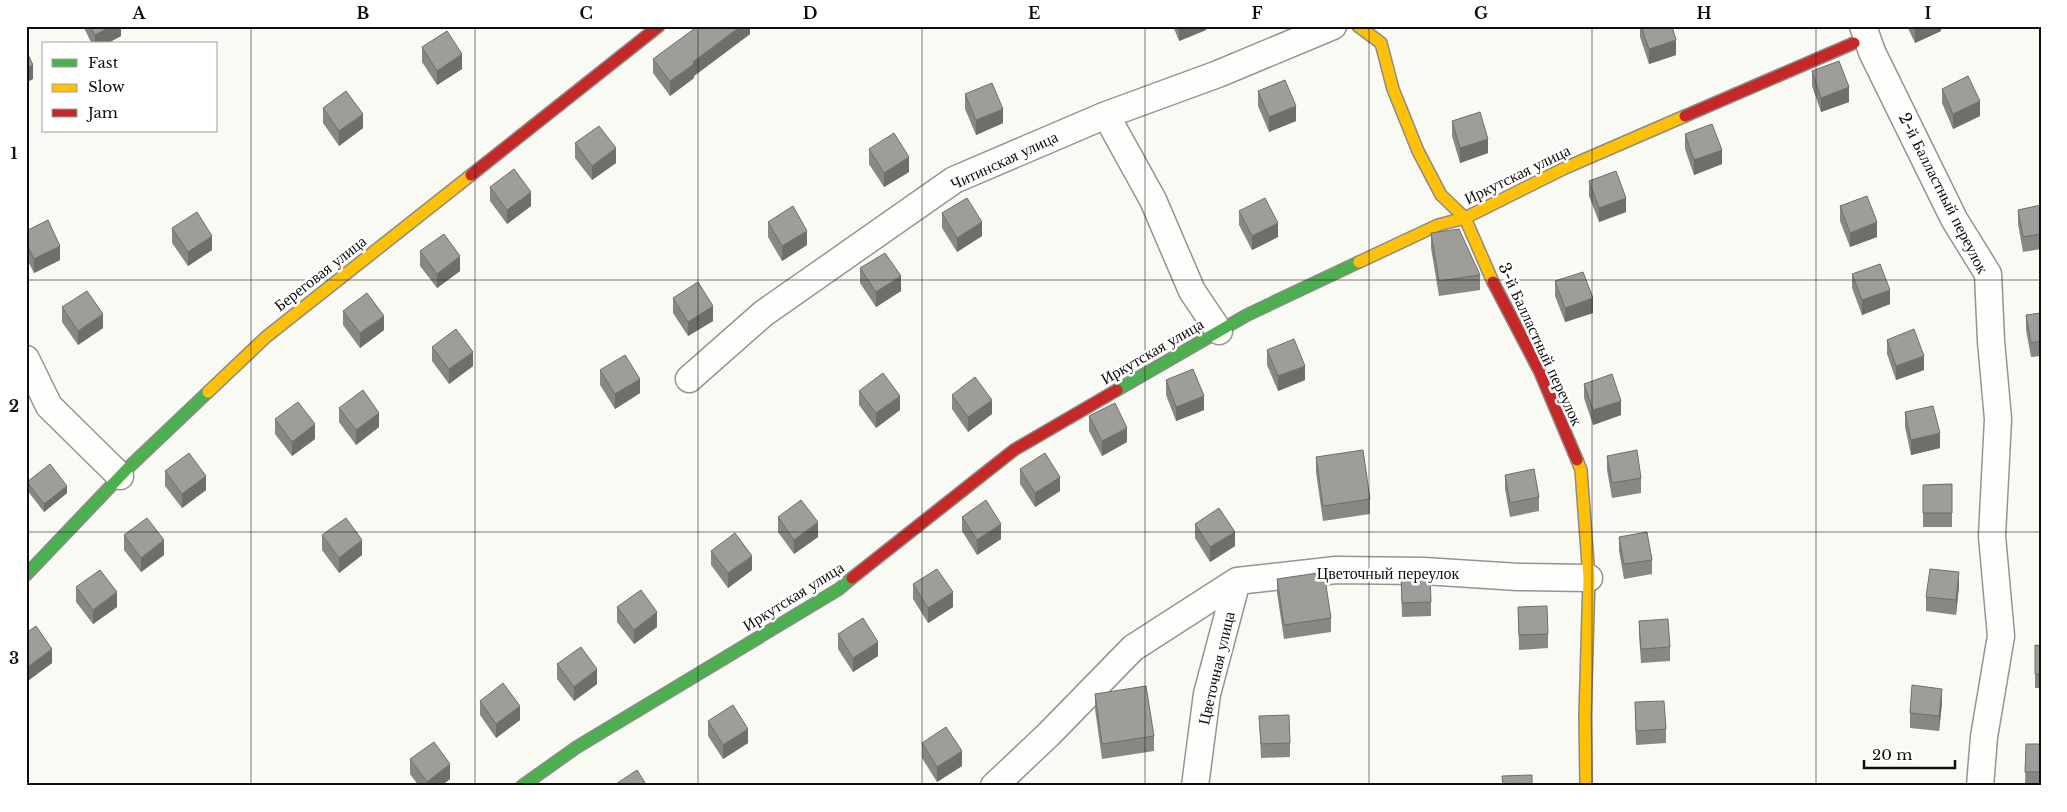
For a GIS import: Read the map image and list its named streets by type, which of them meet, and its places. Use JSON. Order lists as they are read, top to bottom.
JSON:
{
  "streets": {
    "street": [
      "Читинская улица",
      "Иркутская улица",
      "2-й Балластный переулок",
      "Береговая улица",
      "3-й Балластный переулок",
      "Цветочный переулок",
      "Цветочная улица"
    ]
  },
  "crossings": [
    ["Иркутская улица", "2-й Балластный переулок"],
    ["Иркутская улица", "3-й Балластный переулок"],
    ["3-й Балластный переулок", "Цветочный переулок"],
    ["Цветочный переулок", "Цветочная улица"]
  ],
  "legend": ["Fast", "Slow", "Jam"],
  "scale_bar": "20 m",
  "grid": {
    "columns": [
      "A",
      "B",
      "C",
      "D",
      "E",
      "F",
      "G",
      "H",
      "I"
    ],
    "rows": ["1", "2", "3"]
  }
}
